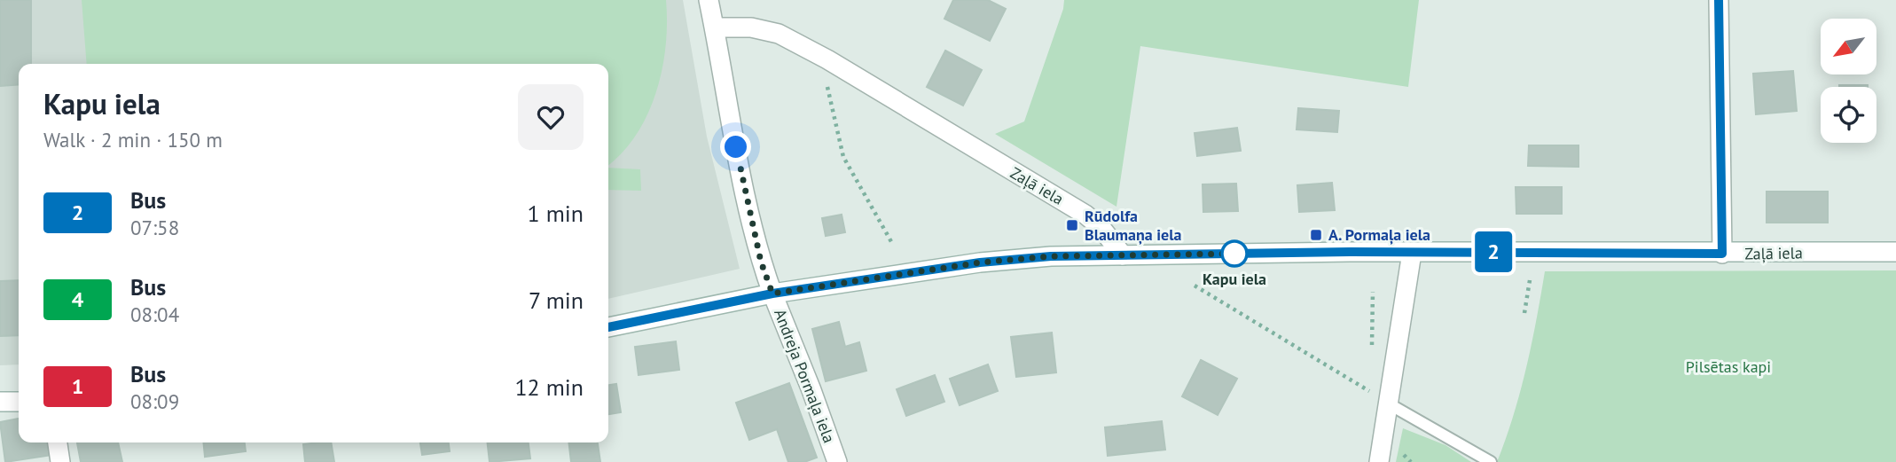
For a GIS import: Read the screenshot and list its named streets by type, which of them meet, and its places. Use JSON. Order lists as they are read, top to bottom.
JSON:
{
  "streets": {
    "street": ["Zaļā iela", "Andreja Pormaļa iela"]
  },
  "crossings": [
    ["Zaļā iela", "Andreja Pormaļa iela"]
  ],
  "parks": ["Pilsētas kapi"],
  "places": {
    "transit": ["Rūdolfa Blaumaņa iela", "A. Pormaļa iela"],
    "other": ["Kapu iela"]
  },
  "lines": ["bus line 2"],
  "north": "bottom left",
  "page": {
    "on_map": "2",
    "heading": ["Kapu iela", "Walk · 2 min · 150 m"],
    "list": [
      {
        "mark": "2",
        "name": "Bus",
        "note": "07:58",
        "value": "1 min"
      },
      {
        "mark": "4",
        "name": "Bus",
        "note": "08:04",
        "value": "7 min"
      },
      {
        "mark": "1",
        "name": "Bus",
        "note": "08:09",
        "value": "12 min"
      }
    ]
  }
}
